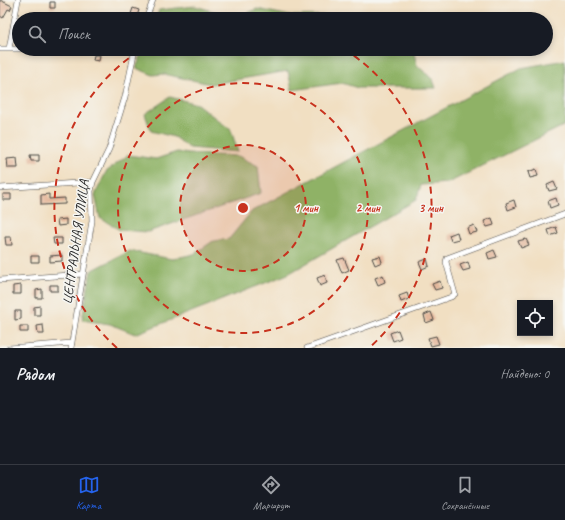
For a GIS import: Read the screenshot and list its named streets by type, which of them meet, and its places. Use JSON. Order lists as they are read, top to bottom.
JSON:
{
  "streets": {
    "street": ["ЦЕНТРАЛЬНАЯ УЛИЦА"]
  },
  "page": {
    "search": "Поиск",
    "heading": ["Рядом", "Найдено: 0"],
    "nav": ["Карта", "Маршрут", "Сохранённые"]
  },
  "rings": ["1 мин", "2 мин", "3 мин"]
}
